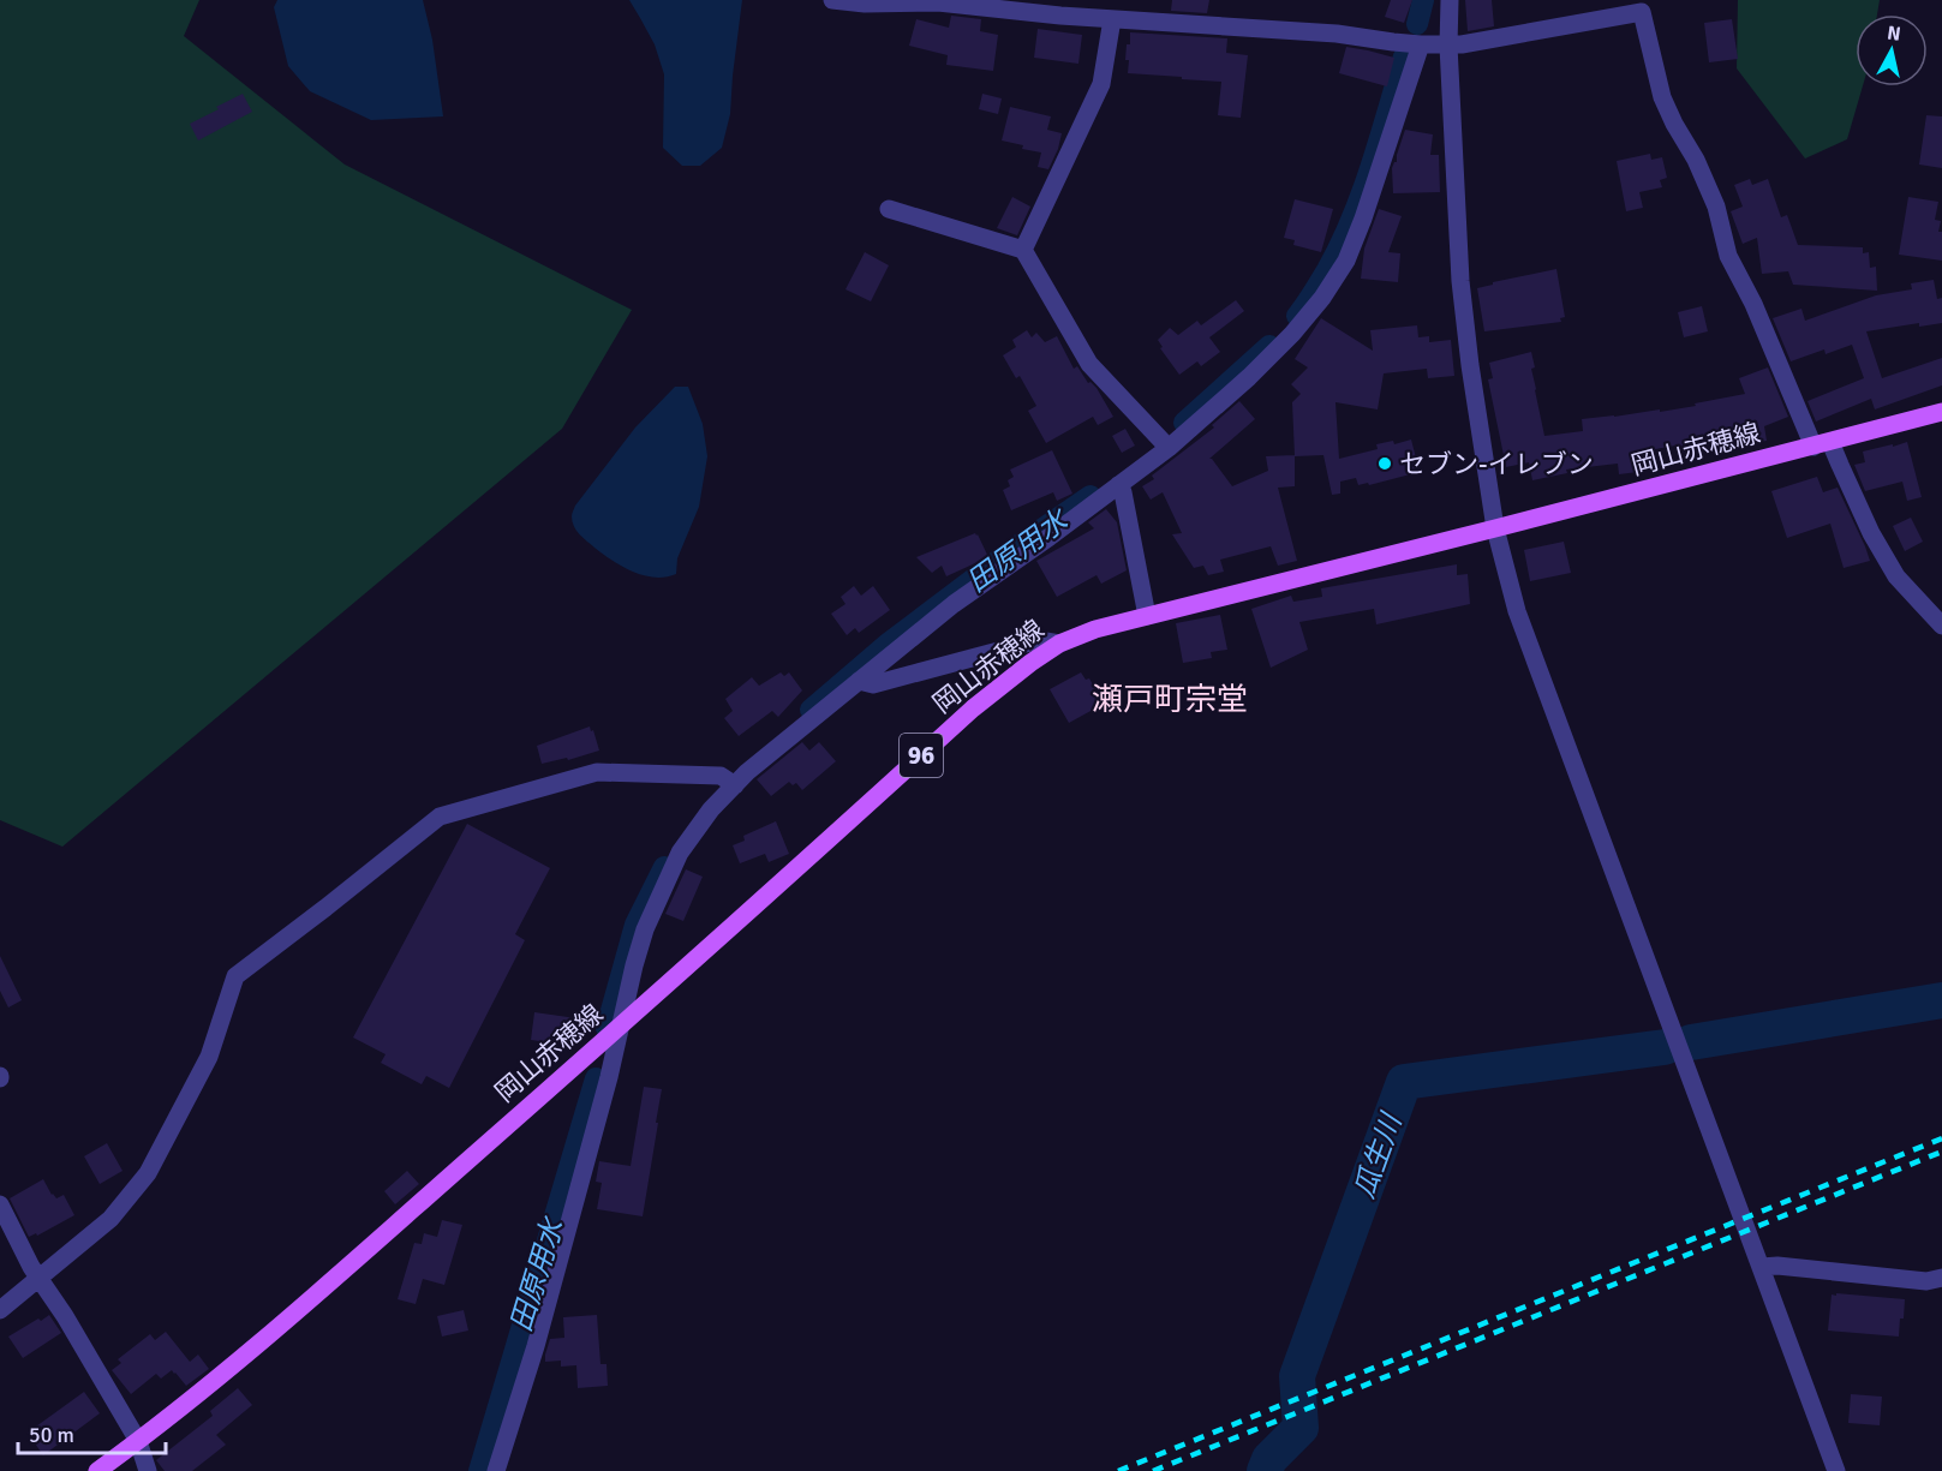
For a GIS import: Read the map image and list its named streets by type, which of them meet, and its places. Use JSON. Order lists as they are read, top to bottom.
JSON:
{
  "streets": {
    "main road": ["岡山赤穂線", "96"]
  },
  "districts": ["瀬戸町宗堂"],
  "water": ["田原用水", "瓜生川"],
  "places": ["セブン-イレブン"],
  "scale_bar": "50 m",
  "north": "top"
}
